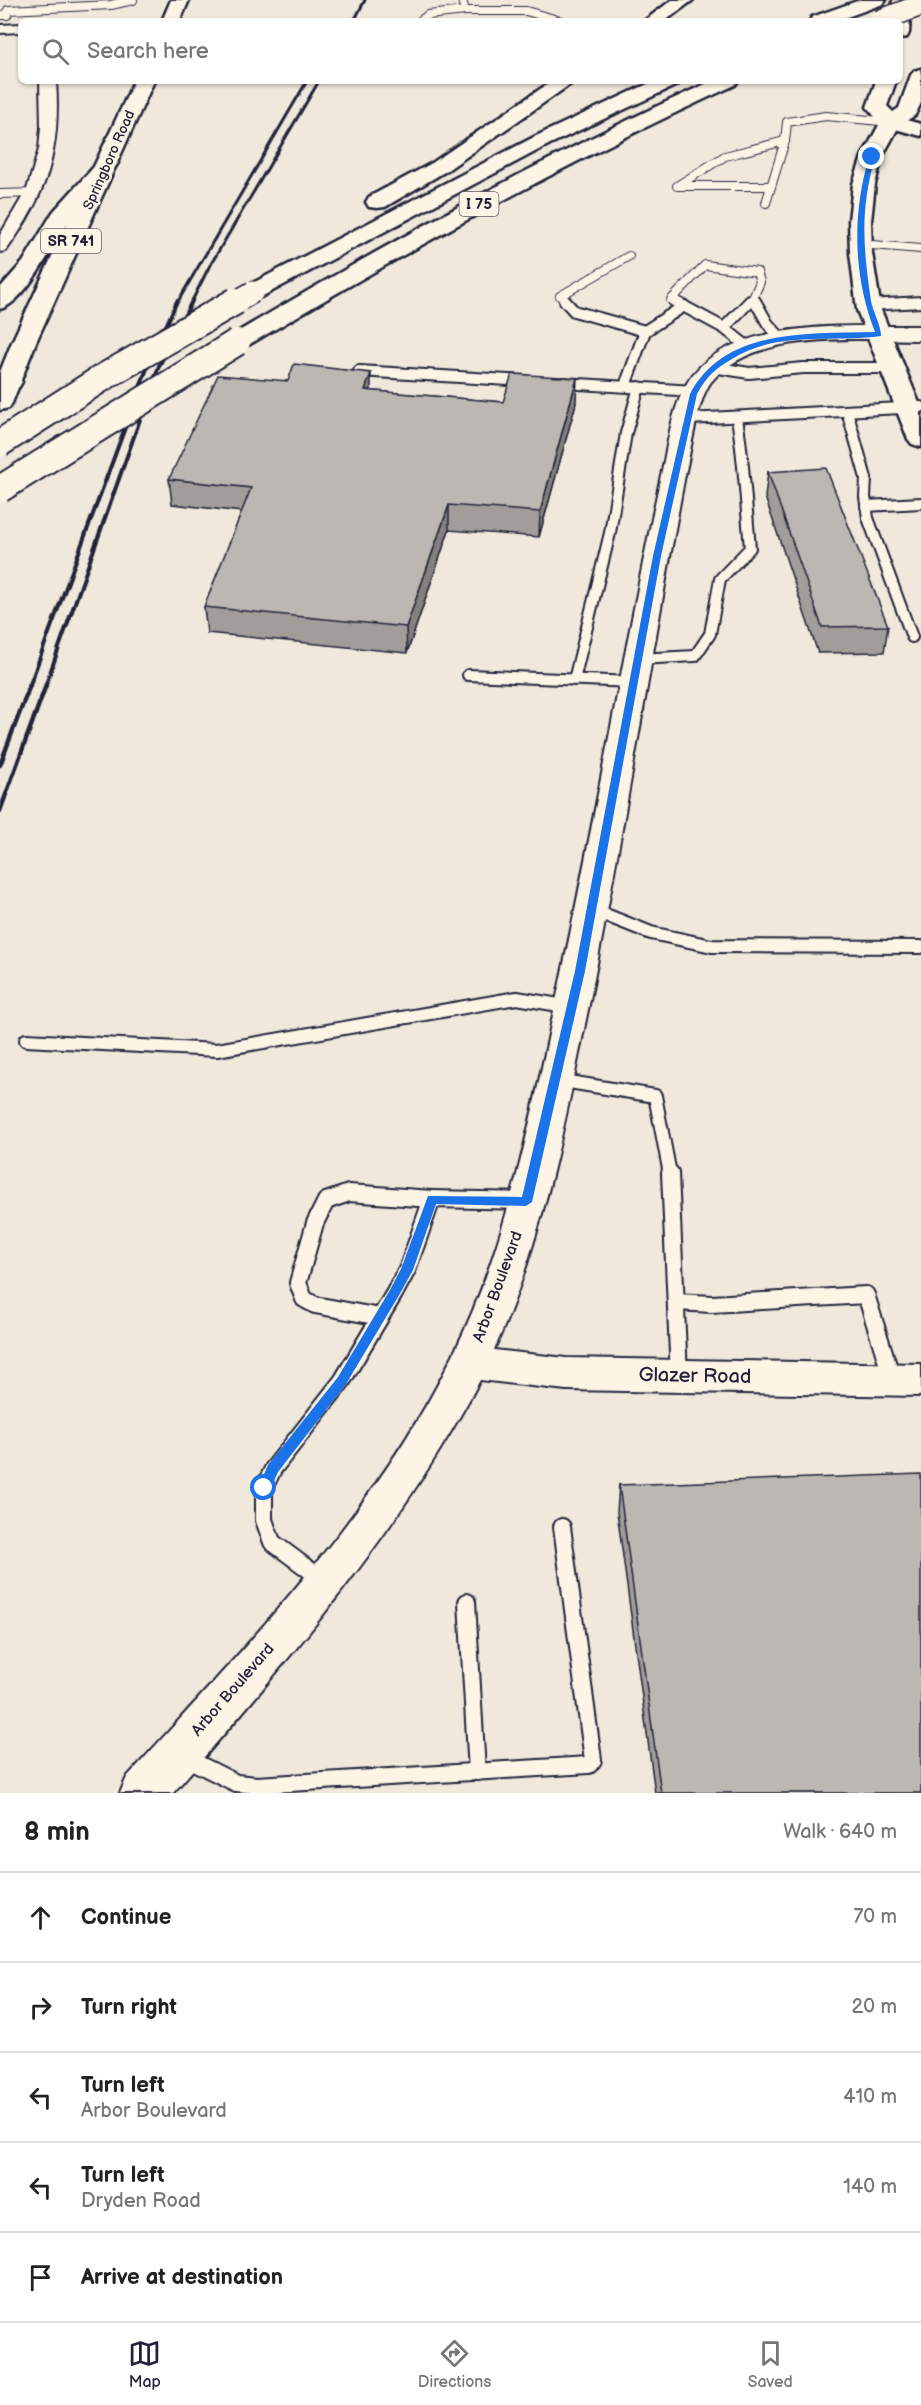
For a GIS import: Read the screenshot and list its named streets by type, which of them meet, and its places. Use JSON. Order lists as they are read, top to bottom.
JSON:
{
  "streets": {
    "main road": ["Springboro Road", "I 75", "SR 741"],
    "street": ["Arbor Boulevard", "Glazer Road"]
  },
  "crossings": [
    ["Arbor Boulevard", "Glazer Road"]
  ],
  "page": {
    "search": "Search here",
    "heading": ["8 min", "Walk · 640 m"],
    "list": [
      ["Continue", "70 m"],
      ["Turn right", "20 m"],
      ["Turn left", "Arbor Boulevard", "410 m"],
      ["Turn left", "Dryden Road", "140 m"],
      "Arrive at destination"
    ],
    "nav": ["Map", "Directions", "Saved"]
  }
}
